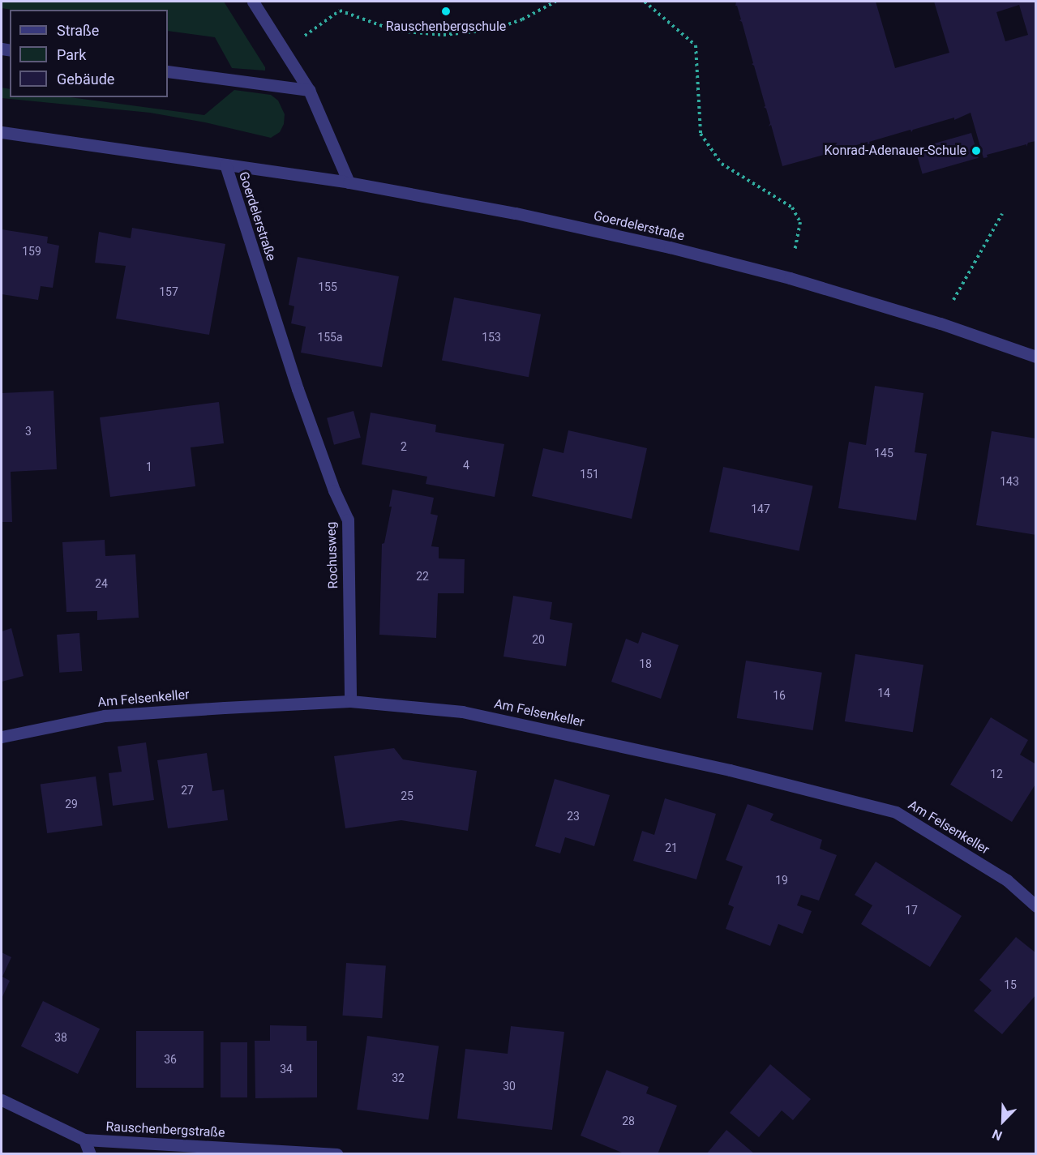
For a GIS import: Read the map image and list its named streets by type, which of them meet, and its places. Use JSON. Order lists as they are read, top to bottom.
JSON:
{
  "streets": {
    "street": [
      "Goerdelerstraße",
      "Rochusweg",
      "Am Felsenkeller",
      "Rauschenbergstraße"
    ]
  },
  "crossings": [
    ["Goerdelerstraße", "Rochusweg"],
    ["Rochusweg", "Am Felsenkeller"]
  ],
  "places": ["Rauschenbergschule", "Konrad-Adenauer-Schule"],
  "house_numbers": [
    "159",
    "155",
    "157",
    "155a",
    "153",
    "3",
    "2",
    "145",
    "4",
    "1",
    "151",
    "143",
    "147",
    "22",
    "24",
    "20",
    "18",
    "14",
    "16",
    "12",
    "27",
    "25",
    "29",
    "23",
    "21",
    "19",
    "17",
    "15",
    "38",
    "36",
    "34",
    "32",
    "30",
    "28"
  ],
  "legend": ["Straße", "Park", "Gebäude"],
  "north": "bottom left"
}
